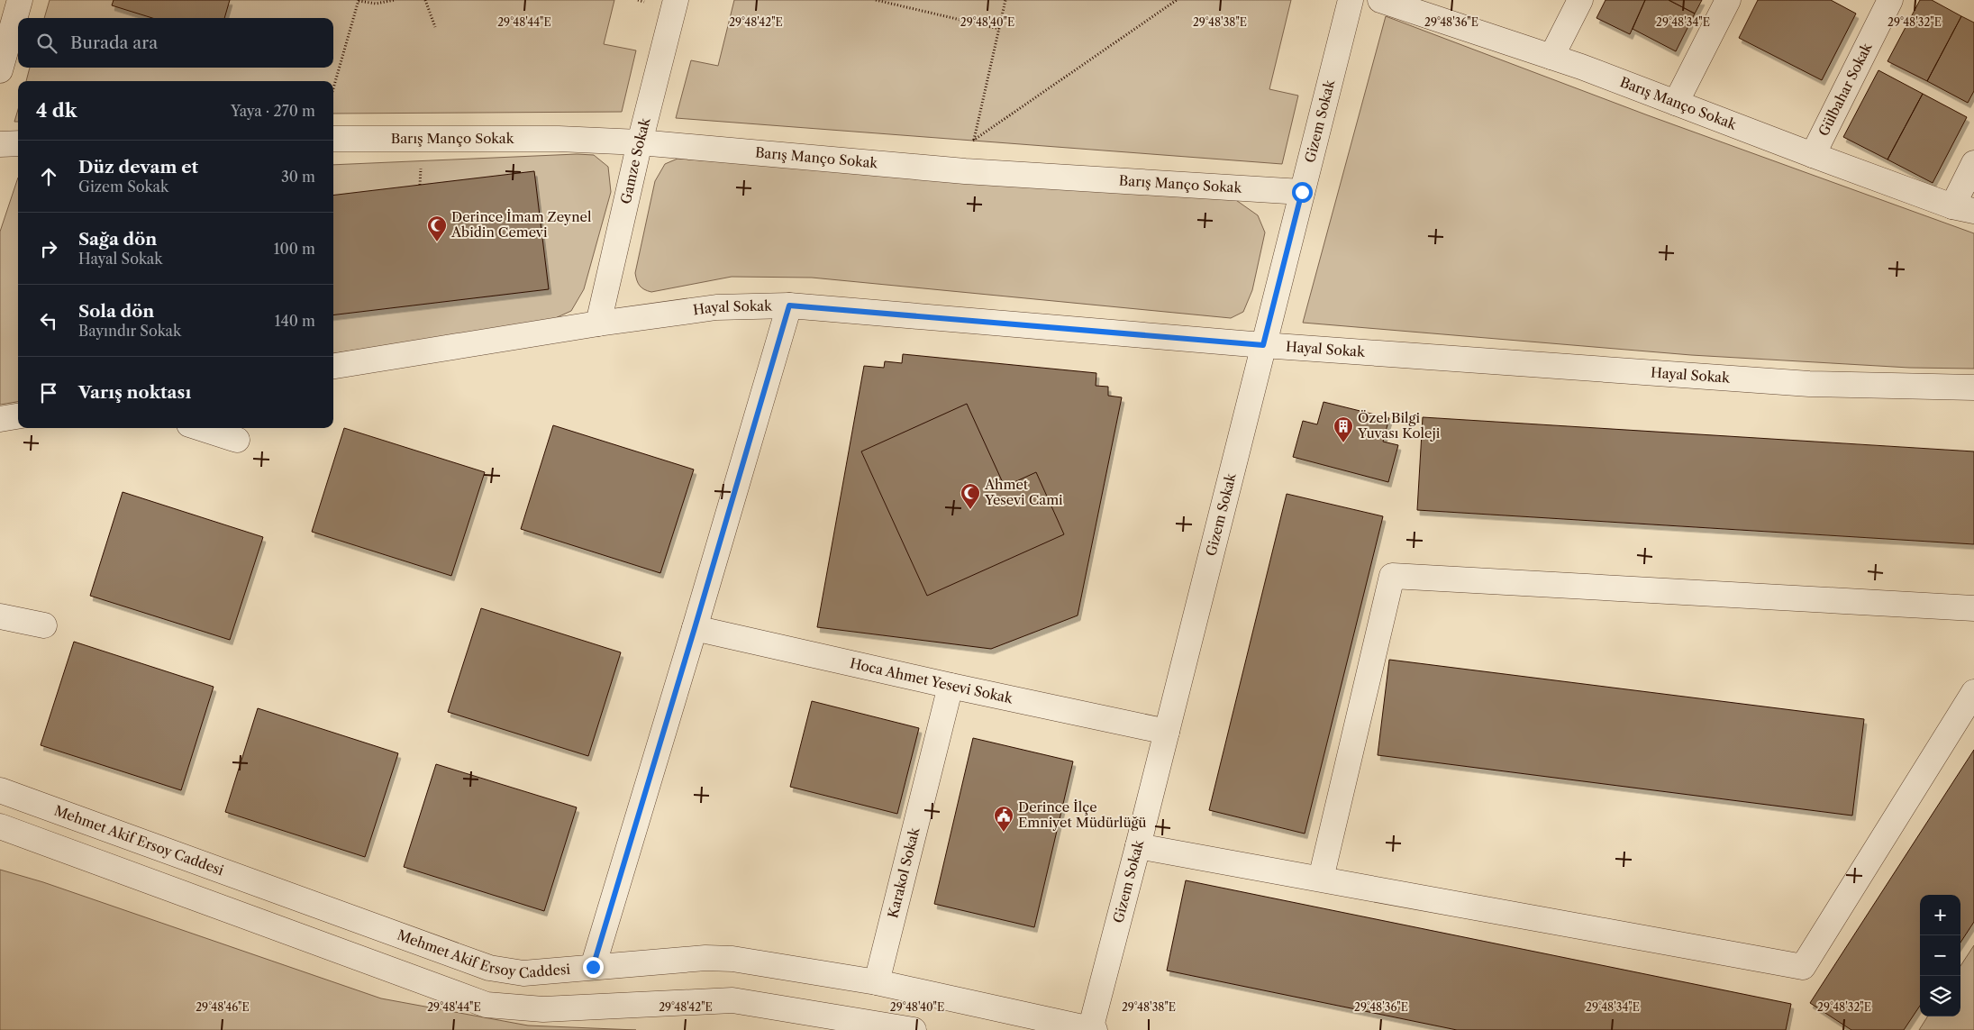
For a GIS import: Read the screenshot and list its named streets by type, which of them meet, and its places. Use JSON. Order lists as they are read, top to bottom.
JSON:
{
  "streets": {
    "street": [
      "Gülbahar Sokak",
      "Barış Manço Sokak",
      "Gizem Sokak",
      "Gamze Sokak",
      "Hayal Sokak",
      "Hoca Ahmet Yesevi Sokak",
      "Mehmet Akif Ersoy Caddesi",
      "Karakol Sokak"
    ]
  },
  "crossings": [
    ["Gülbahar Sokak", "Barış Manço Sokak"],
    ["Barış Manço Sokak", "Gizem Sokak"],
    ["Barış Manço Sokak", "Gamze Sokak"],
    ["Gizem Sokak", "Hayal Sokak"],
    ["Gizem Sokak", "Hoca Ahmet Yesevi Sokak"],
    ["Gizem Sokak", "Mehmet Akif Ersoy Caddesi"],
    ["Gamze Sokak", "Hayal Sokak"],
    ["Hoca Ahmet Yesevi Sokak", "Karakol Sokak"],
    ["Mehmet Akif Ersoy Caddesi", "Karakol Sokak"]
  ],
  "places": {
    "mosque": ["Derince İmam Zeynel Abidin Cemevi", "Ahmet Yesevi Cami"],
    "building": ["Özel Bilgi Yuvası Koleji"],
    "public building": ["Derince İlçe Emniyet Müdürlüğü"]
  },
  "page": {
    "search": "Burada ara",
    "heading": ["4 dk", "Yaya · 270 m"],
    "list": [
      ["Düz devam et", "Gizem Sokak", "30 m"],
      ["Sağa dön", "Hayal Sokak", "100 m"],
      ["Sola dön", "Bayındır Sokak", "140 m"],
      "Varış noktası"
    ],
    "map_buttons": ["+", "−"]
  },
  "coordinates": [
    "29°48'44\"E",
    "29°48'42\"E",
    "29°48'40\"E",
    "29°48'38\"E",
    "29°48'36\"E",
    "29°48'34\"E",
    "29°48'32\"E",
    "29°48'46\"E"
  ]
}
